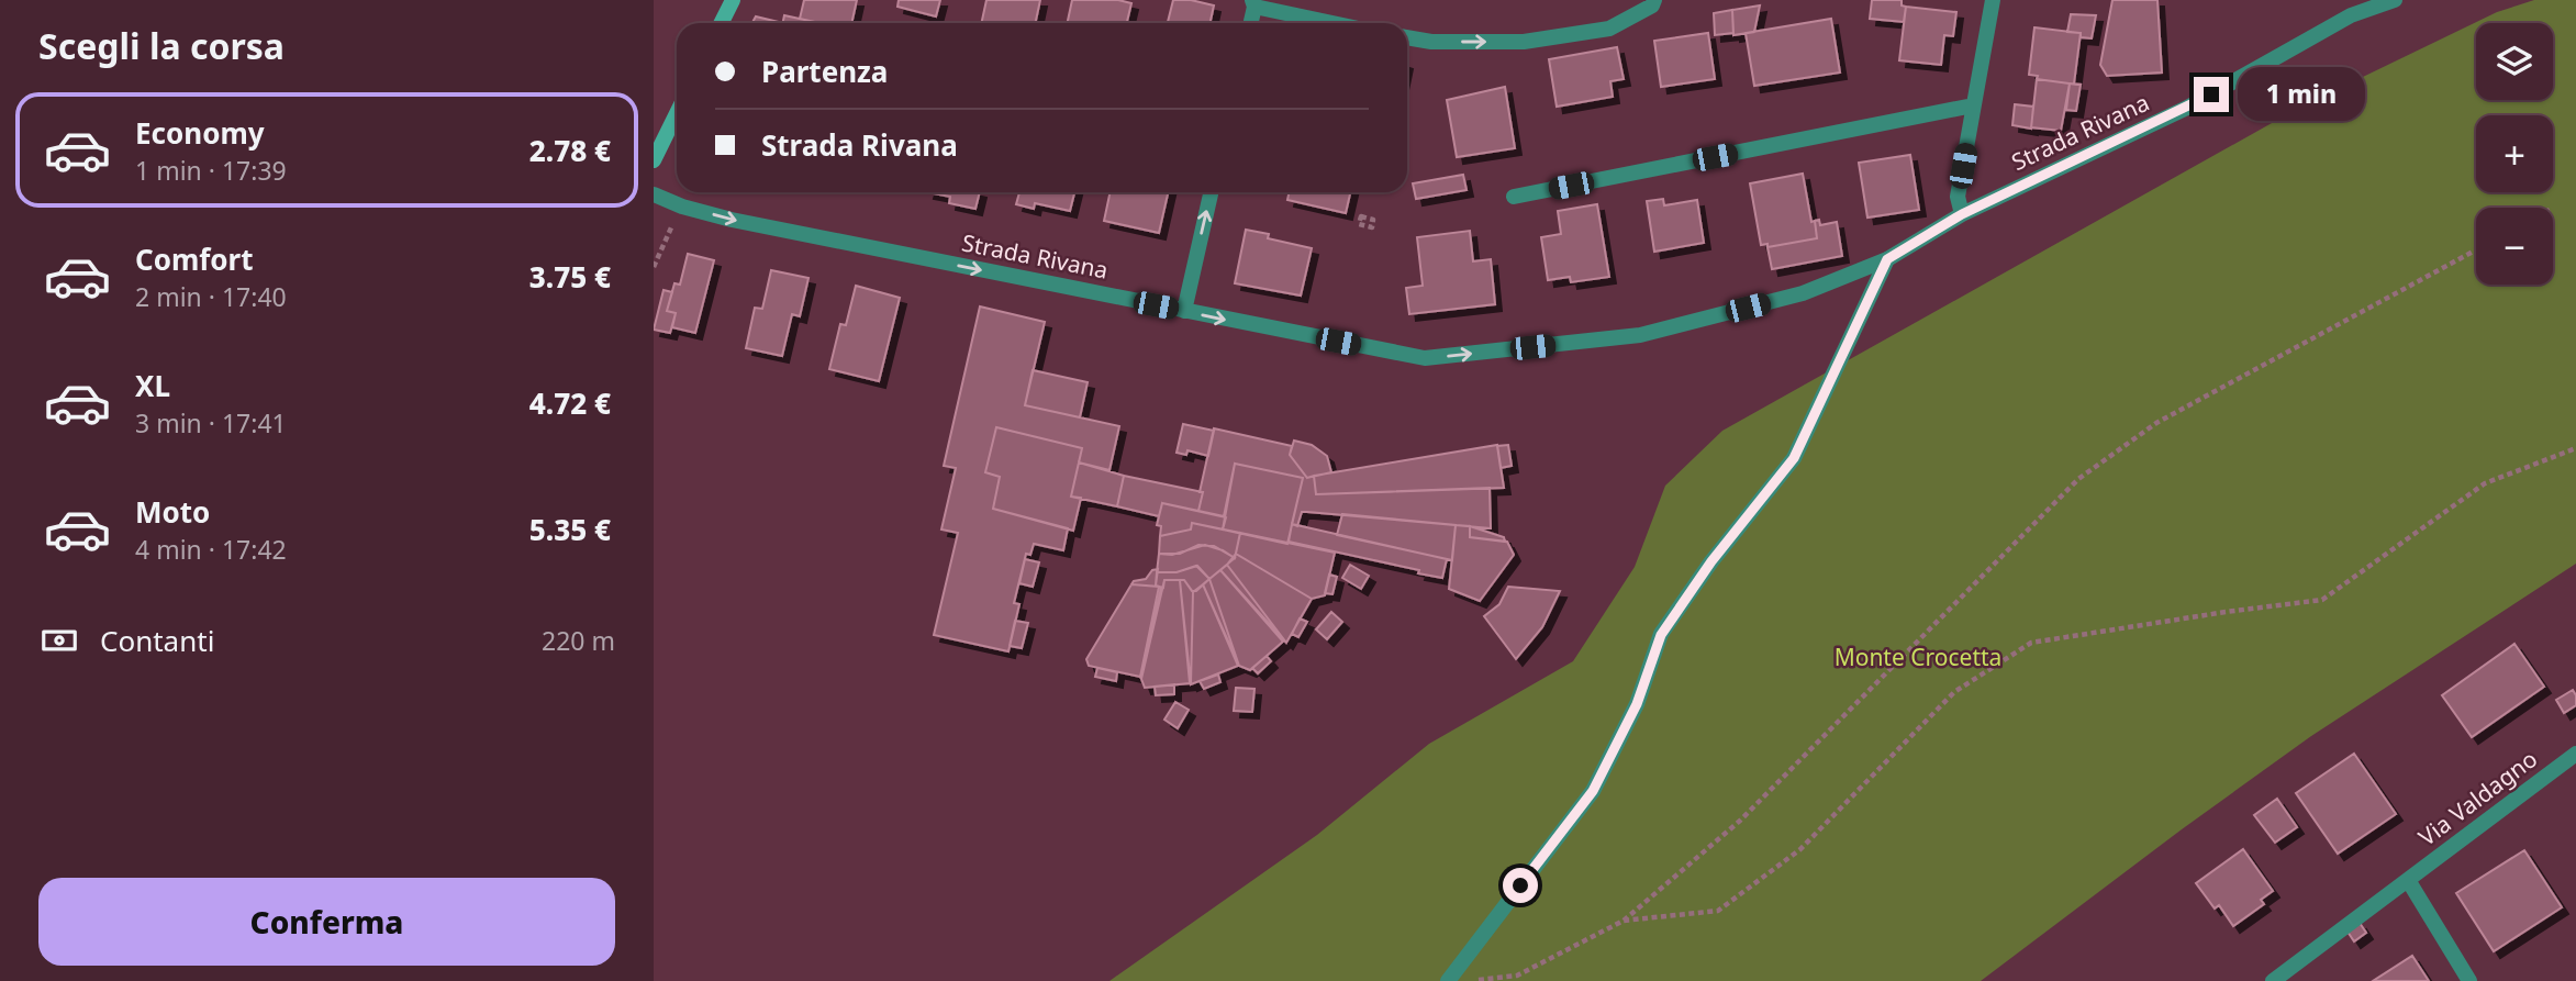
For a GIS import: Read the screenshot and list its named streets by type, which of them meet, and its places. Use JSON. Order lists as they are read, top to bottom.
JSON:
{
  "streets": {
    "street": ["Strada Rivana", "Via Valdagno"]
  },
  "one_way": ["Strada Rivana"],
  "parks": ["Monte Crocetta"],
  "page": {
    "heading": "Scegli la corsa",
    "map_buttons": ["+", "−"],
    "banner": ["Partenza", "Strada Rivana"],
    "bubble": "1 min",
    "list": [
      {
        "name": "Economy",
        "note": "1 min · 17:39",
        "value": "2.78 €"
      },
      {
        "name": "Comfort",
        "note": "2 min · 17:40",
        "value": "3.75 €"
      },
      {
        "name": "XL",
        "note": "3 min · 17:41",
        "value": "4.72 €"
      },
      {
        "name": "Moto",
        "note": "4 min · 17:42",
        "value": "5.35 €"
      }
    ],
    "pay": ["Contanti", "220 m"],
    "buttons": "Conferma"
  }
}
